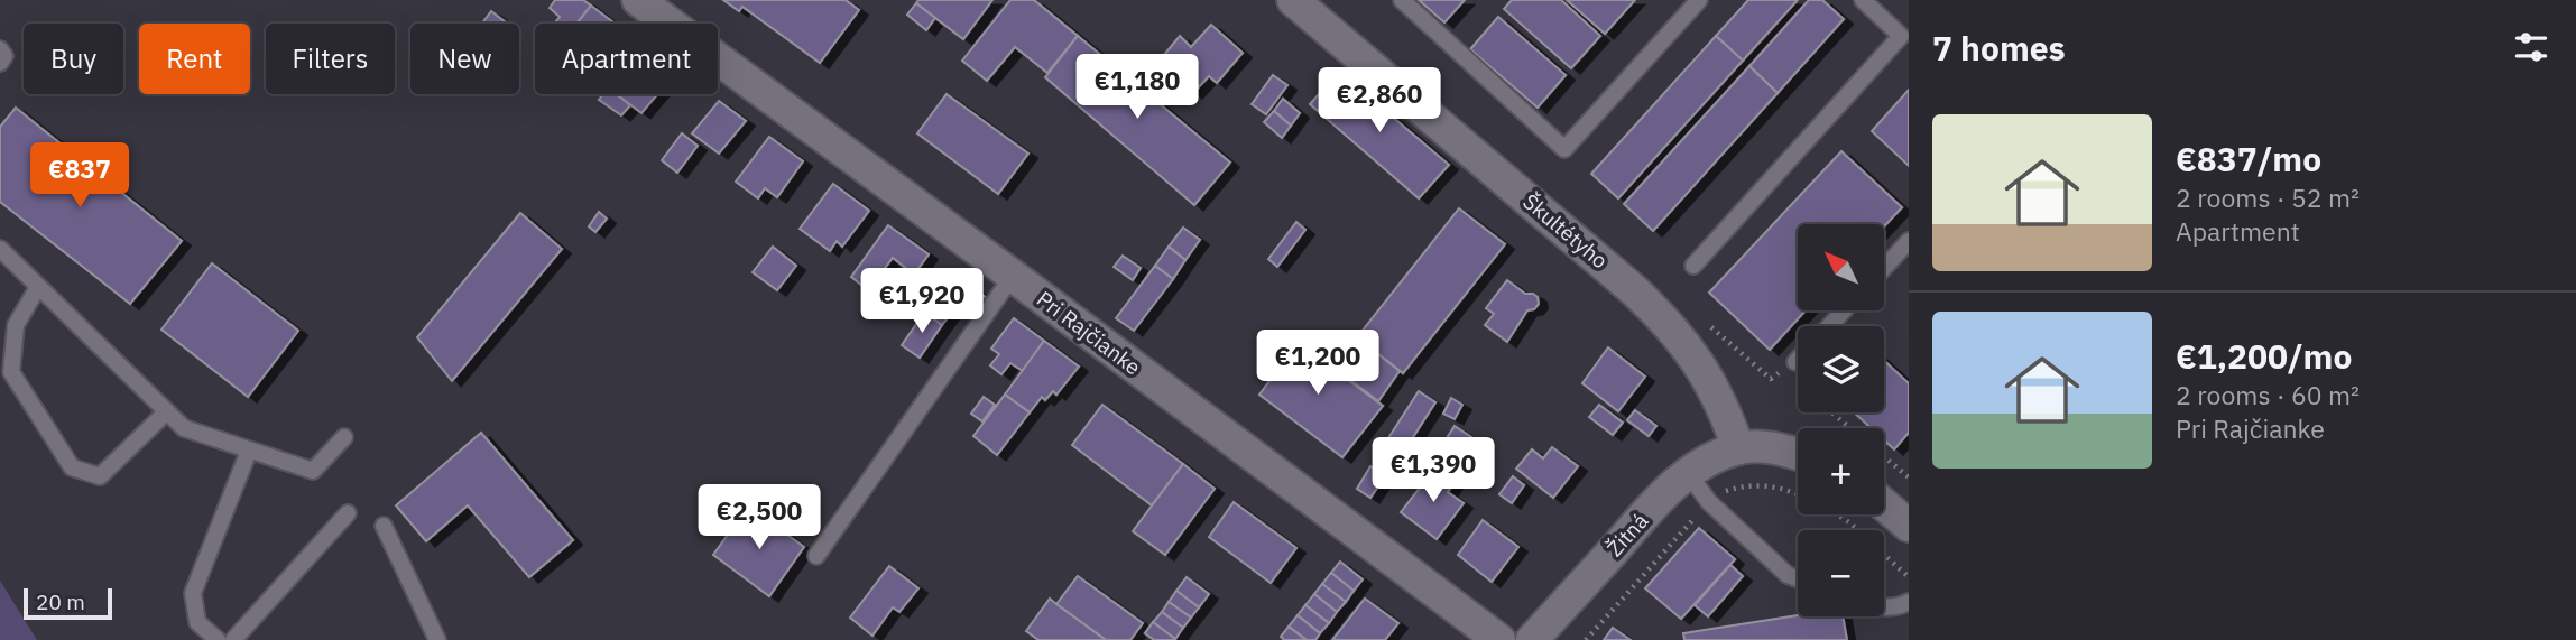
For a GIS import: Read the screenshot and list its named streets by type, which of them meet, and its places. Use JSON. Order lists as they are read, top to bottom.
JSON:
{
  "streets": {
    "street": ["Škultétyho", "Pri Rajčianke", "Žitná"]
  },
  "crossings": [
    ["Škultétyho", "Žitná"]
  ],
  "scale_bar": "20 m",
  "north": "top left",
  "page": {
    "heading": "7 homes",
    "chip": [
      "Buy",
      "Rent",
      "Filters",
      "New",
      "Apartment"
    ],
    "price": [
      "€1,180",
      "€2,860",
      "€837",
      "€1,920",
      "€1,200",
      "€1,390",
      "€2,500"
    ],
    "list": [
      {
        "name": "€837/mo",
        "note": "2 rooms · 52 m² · Apartment"
      },
      {
        "name": "€1,200/mo",
        "note": "2 rooms · 60 m² · Pri Rajčianke"
      }
    ],
    "map_buttons": ["+", "−"],
    "scale": "20 m"
  }
}
